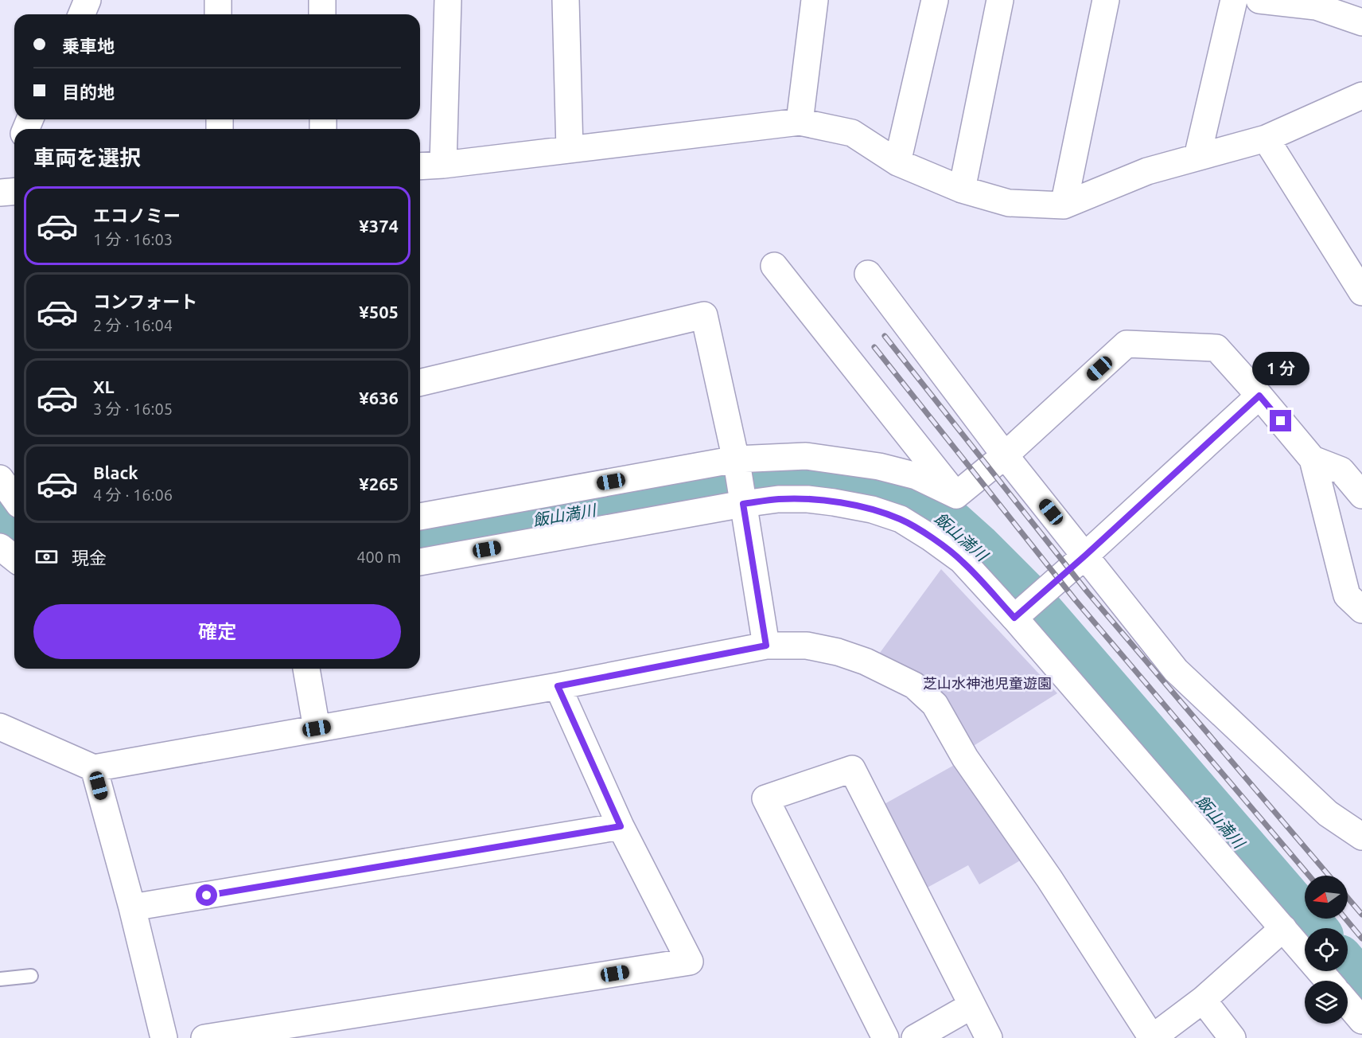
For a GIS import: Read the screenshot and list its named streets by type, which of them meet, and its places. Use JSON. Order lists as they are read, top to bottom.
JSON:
{
  "water": ["飯山満川"],
  "parks": ["芝山水神池児童遊園"],
  "north": "left",
  "page": {
    "banner": ["乗車地", "目的地"],
    "heading": "車両を選択",
    "list": [
      {
        "name": "エコノミー",
        "note": "1 分 · 16:03",
        "value": "¥374"
      },
      {
        "name": "コンフォート",
        "note": "2 分 · 16:04",
        "value": "¥505"
      },
      {
        "name": "XL",
        "note": "3 分 · 16:05",
        "value": "¥636"
      },
      {
        "name": "Black",
        "note": "4 分 · 16:06",
        "value": "¥265"
      }
    ],
    "bubble": "1 分",
    "pay": ["現金", "400 m"],
    "buttons": "確定"
  }
}
